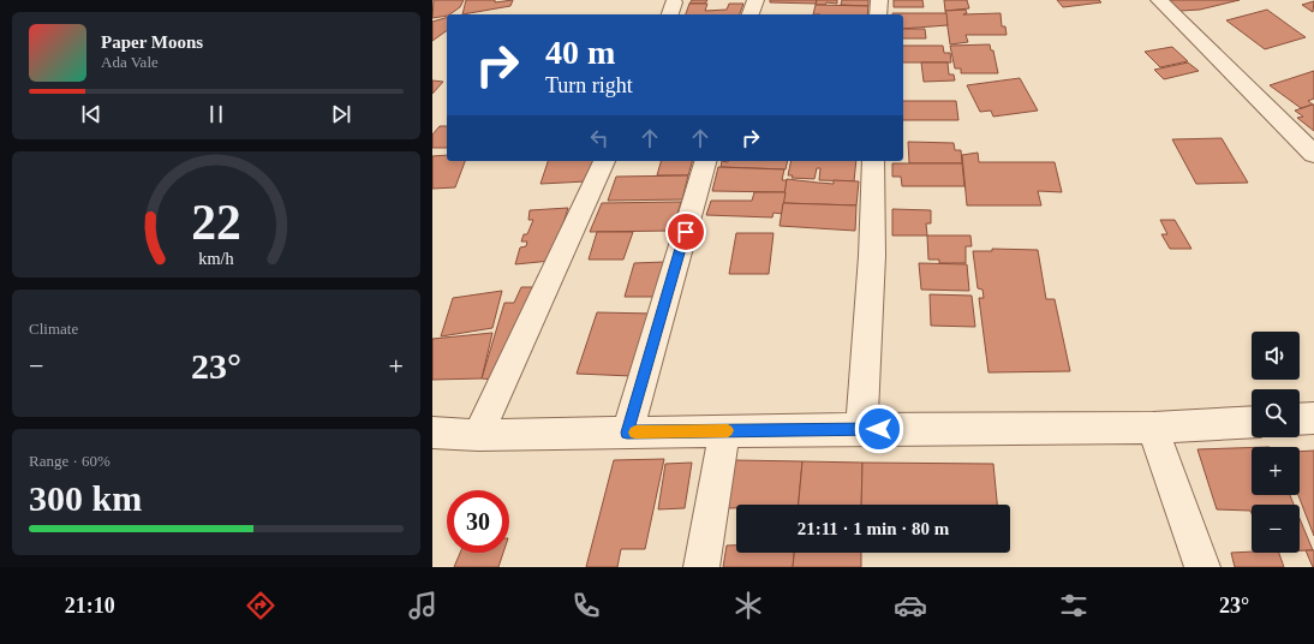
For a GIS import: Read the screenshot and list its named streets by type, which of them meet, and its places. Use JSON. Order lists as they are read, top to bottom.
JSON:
{
  "page": {
    "turn": ["40 m", "Turn right"],
    "song": ["Paper Moons", "Ada Vale"],
    "tile": [
      "Climate",
      ["Range · 60%", "300 km"]
    ],
    "map_buttons": ["+", "−"],
    "heat": ["−", "23°", "+"],
    "limit": "30",
    "trip": "21:11 · 1 min · 80 m",
    "tabs": ["21:10", "23°"],
    "gauge": ["22", "km/h"]
  }
}
